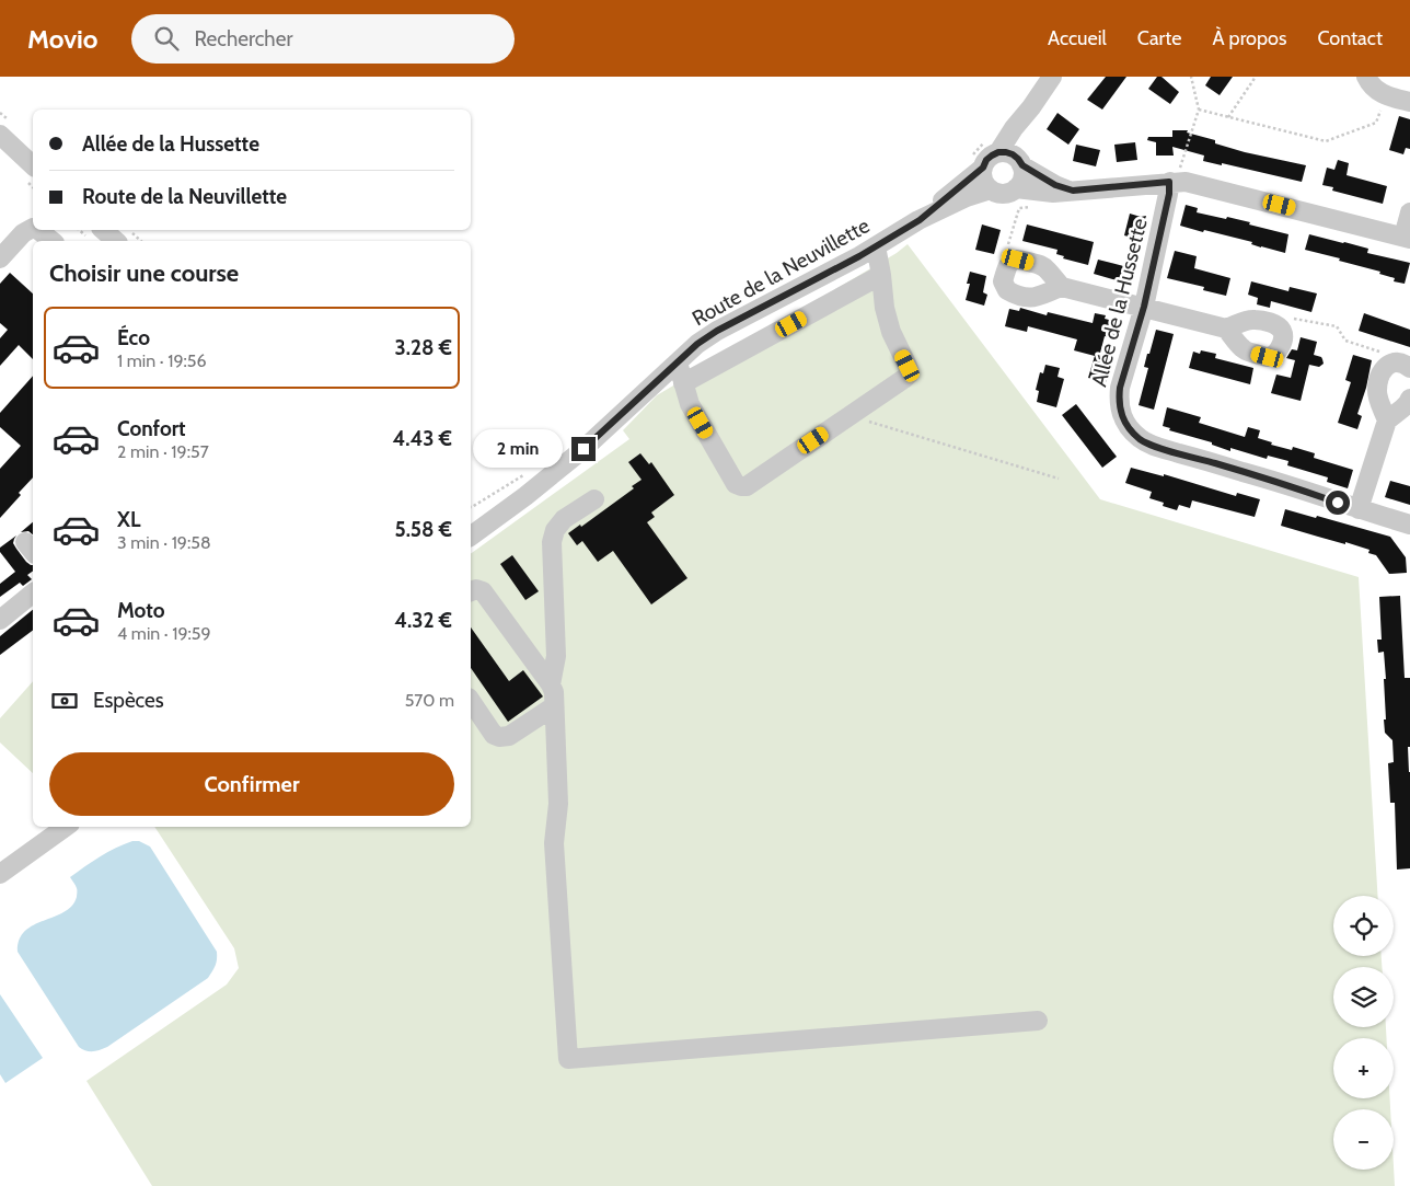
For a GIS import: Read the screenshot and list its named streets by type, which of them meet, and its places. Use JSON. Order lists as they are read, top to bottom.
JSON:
{
  "streets": {
    "street": ["Route de la Neuvillette", "Allée de la Hussette"]
  },
  "page": {
    "header": "Movio",
    "search": "Rechercher",
    "nav": [
      "Accueil",
      "Carte",
      "À propos",
      "Contact"
    ],
    "banner": ["Allée de la Hussette", "Route de la Neuvillette"],
    "heading": "Choisir une course",
    "list": [
      {
        "name": "Éco",
        "note": "1 min · 19:56",
        "value": "3.28 €"
      },
      {
        "name": "Confort",
        "note": "2 min · 19:57",
        "value": "4.43 €"
      },
      {
        "name": "XL",
        "note": "3 min · 19:58",
        "value": "5.58 €"
      },
      {
        "name": "Moto",
        "note": "4 min · 19:59",
        "value": "4.32 €"
      }
    ],
    "bubble": "2 min",
    "pay": ["Espèces", "570 m"],
    "buttons": "Confirmer",
    "map_buttons": ["+", "−"]
  }
}
